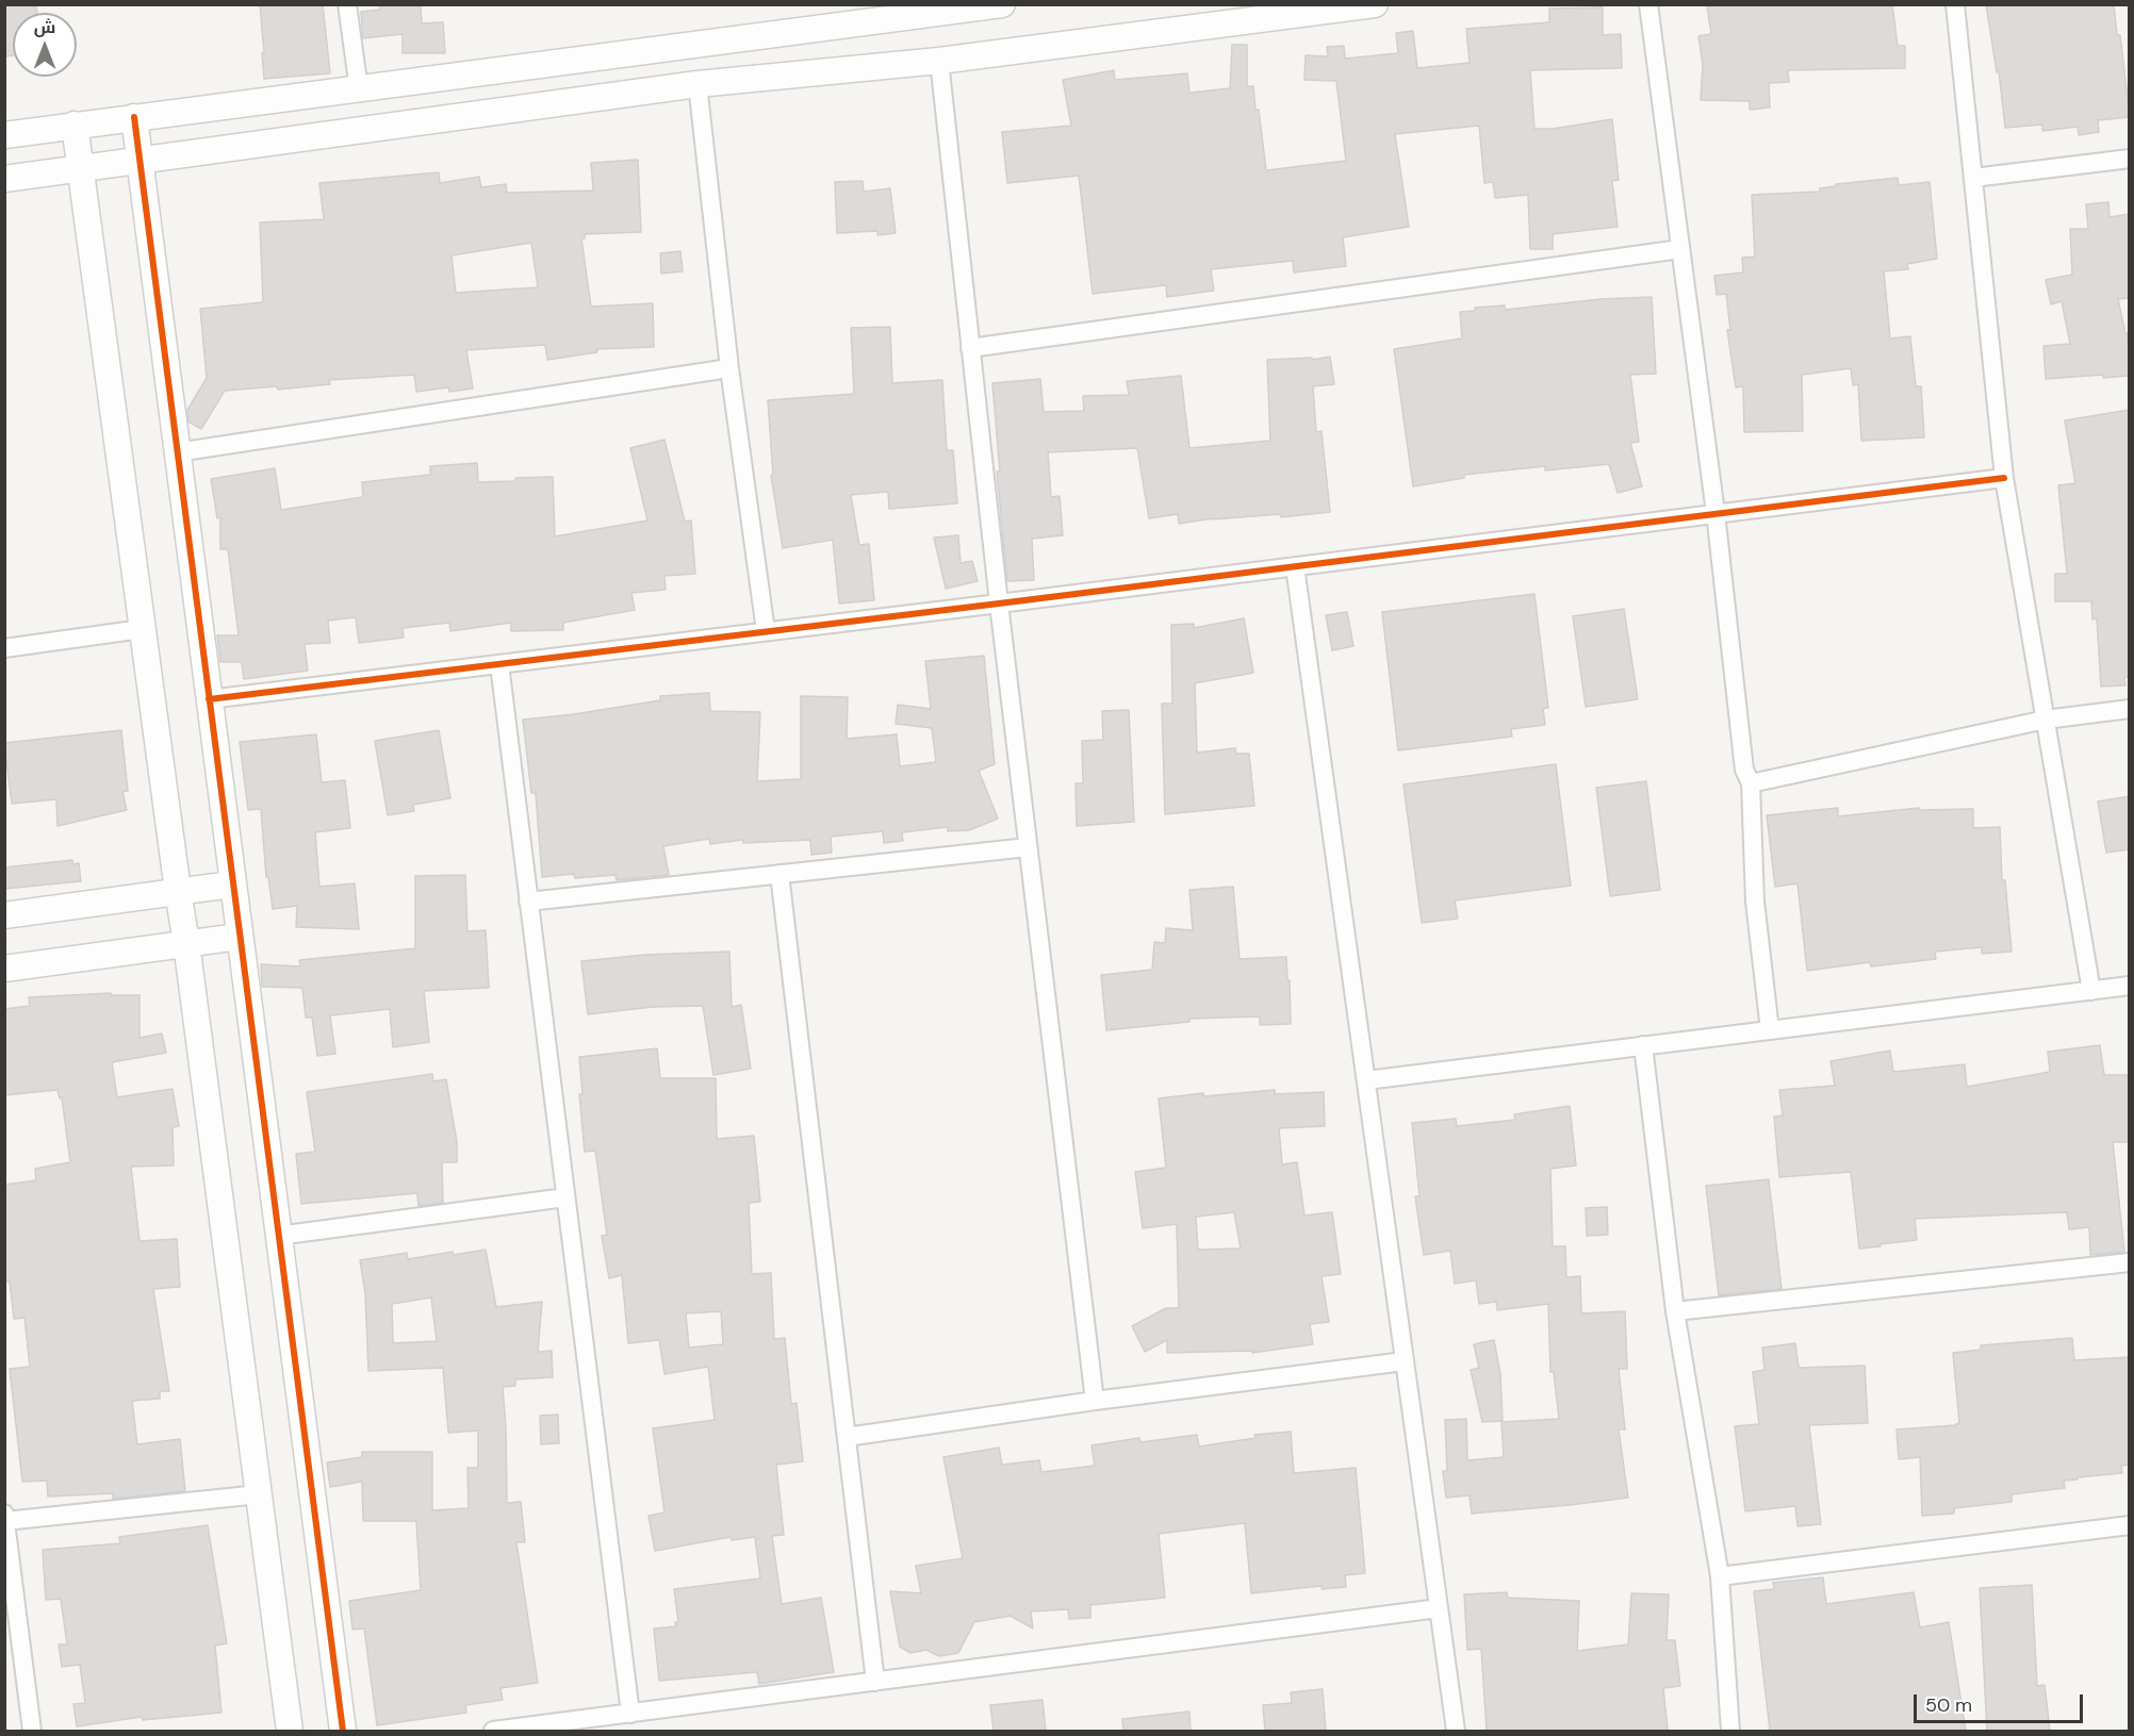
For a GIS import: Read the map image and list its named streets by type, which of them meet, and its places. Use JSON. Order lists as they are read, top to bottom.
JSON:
{
  "scale_bar": "50 m",
  "north": "top"
}
